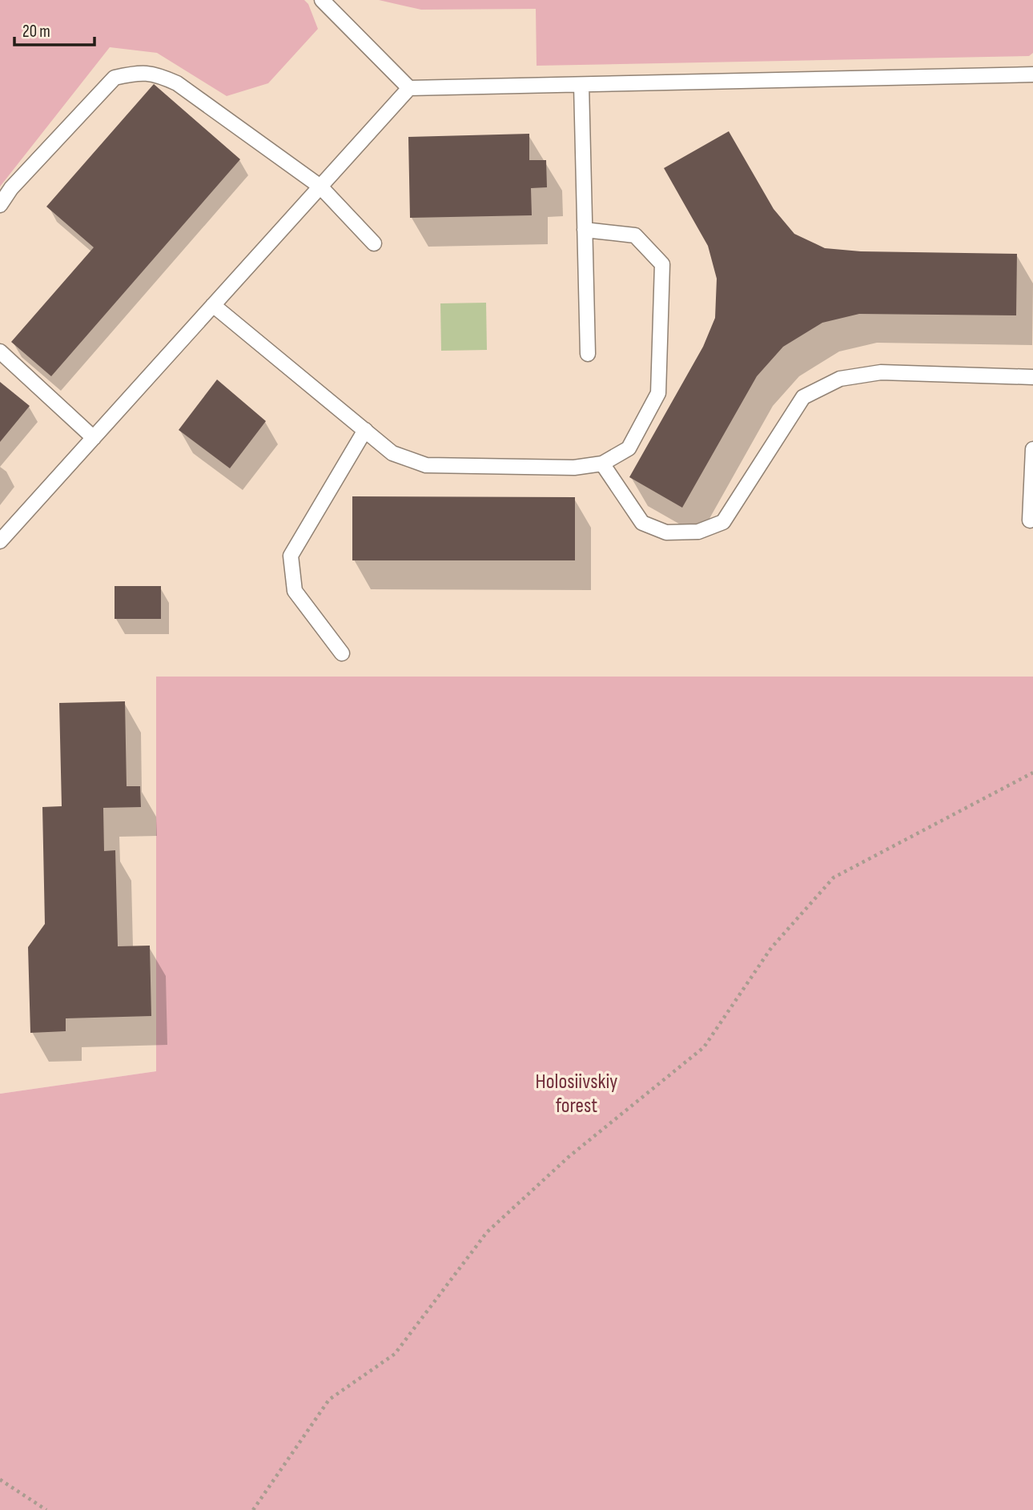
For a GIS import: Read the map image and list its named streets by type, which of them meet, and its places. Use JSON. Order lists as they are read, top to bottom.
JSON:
{
  "parks": ["Holosiivskiy forest"],
  "scale_bar": "20 m"
}
